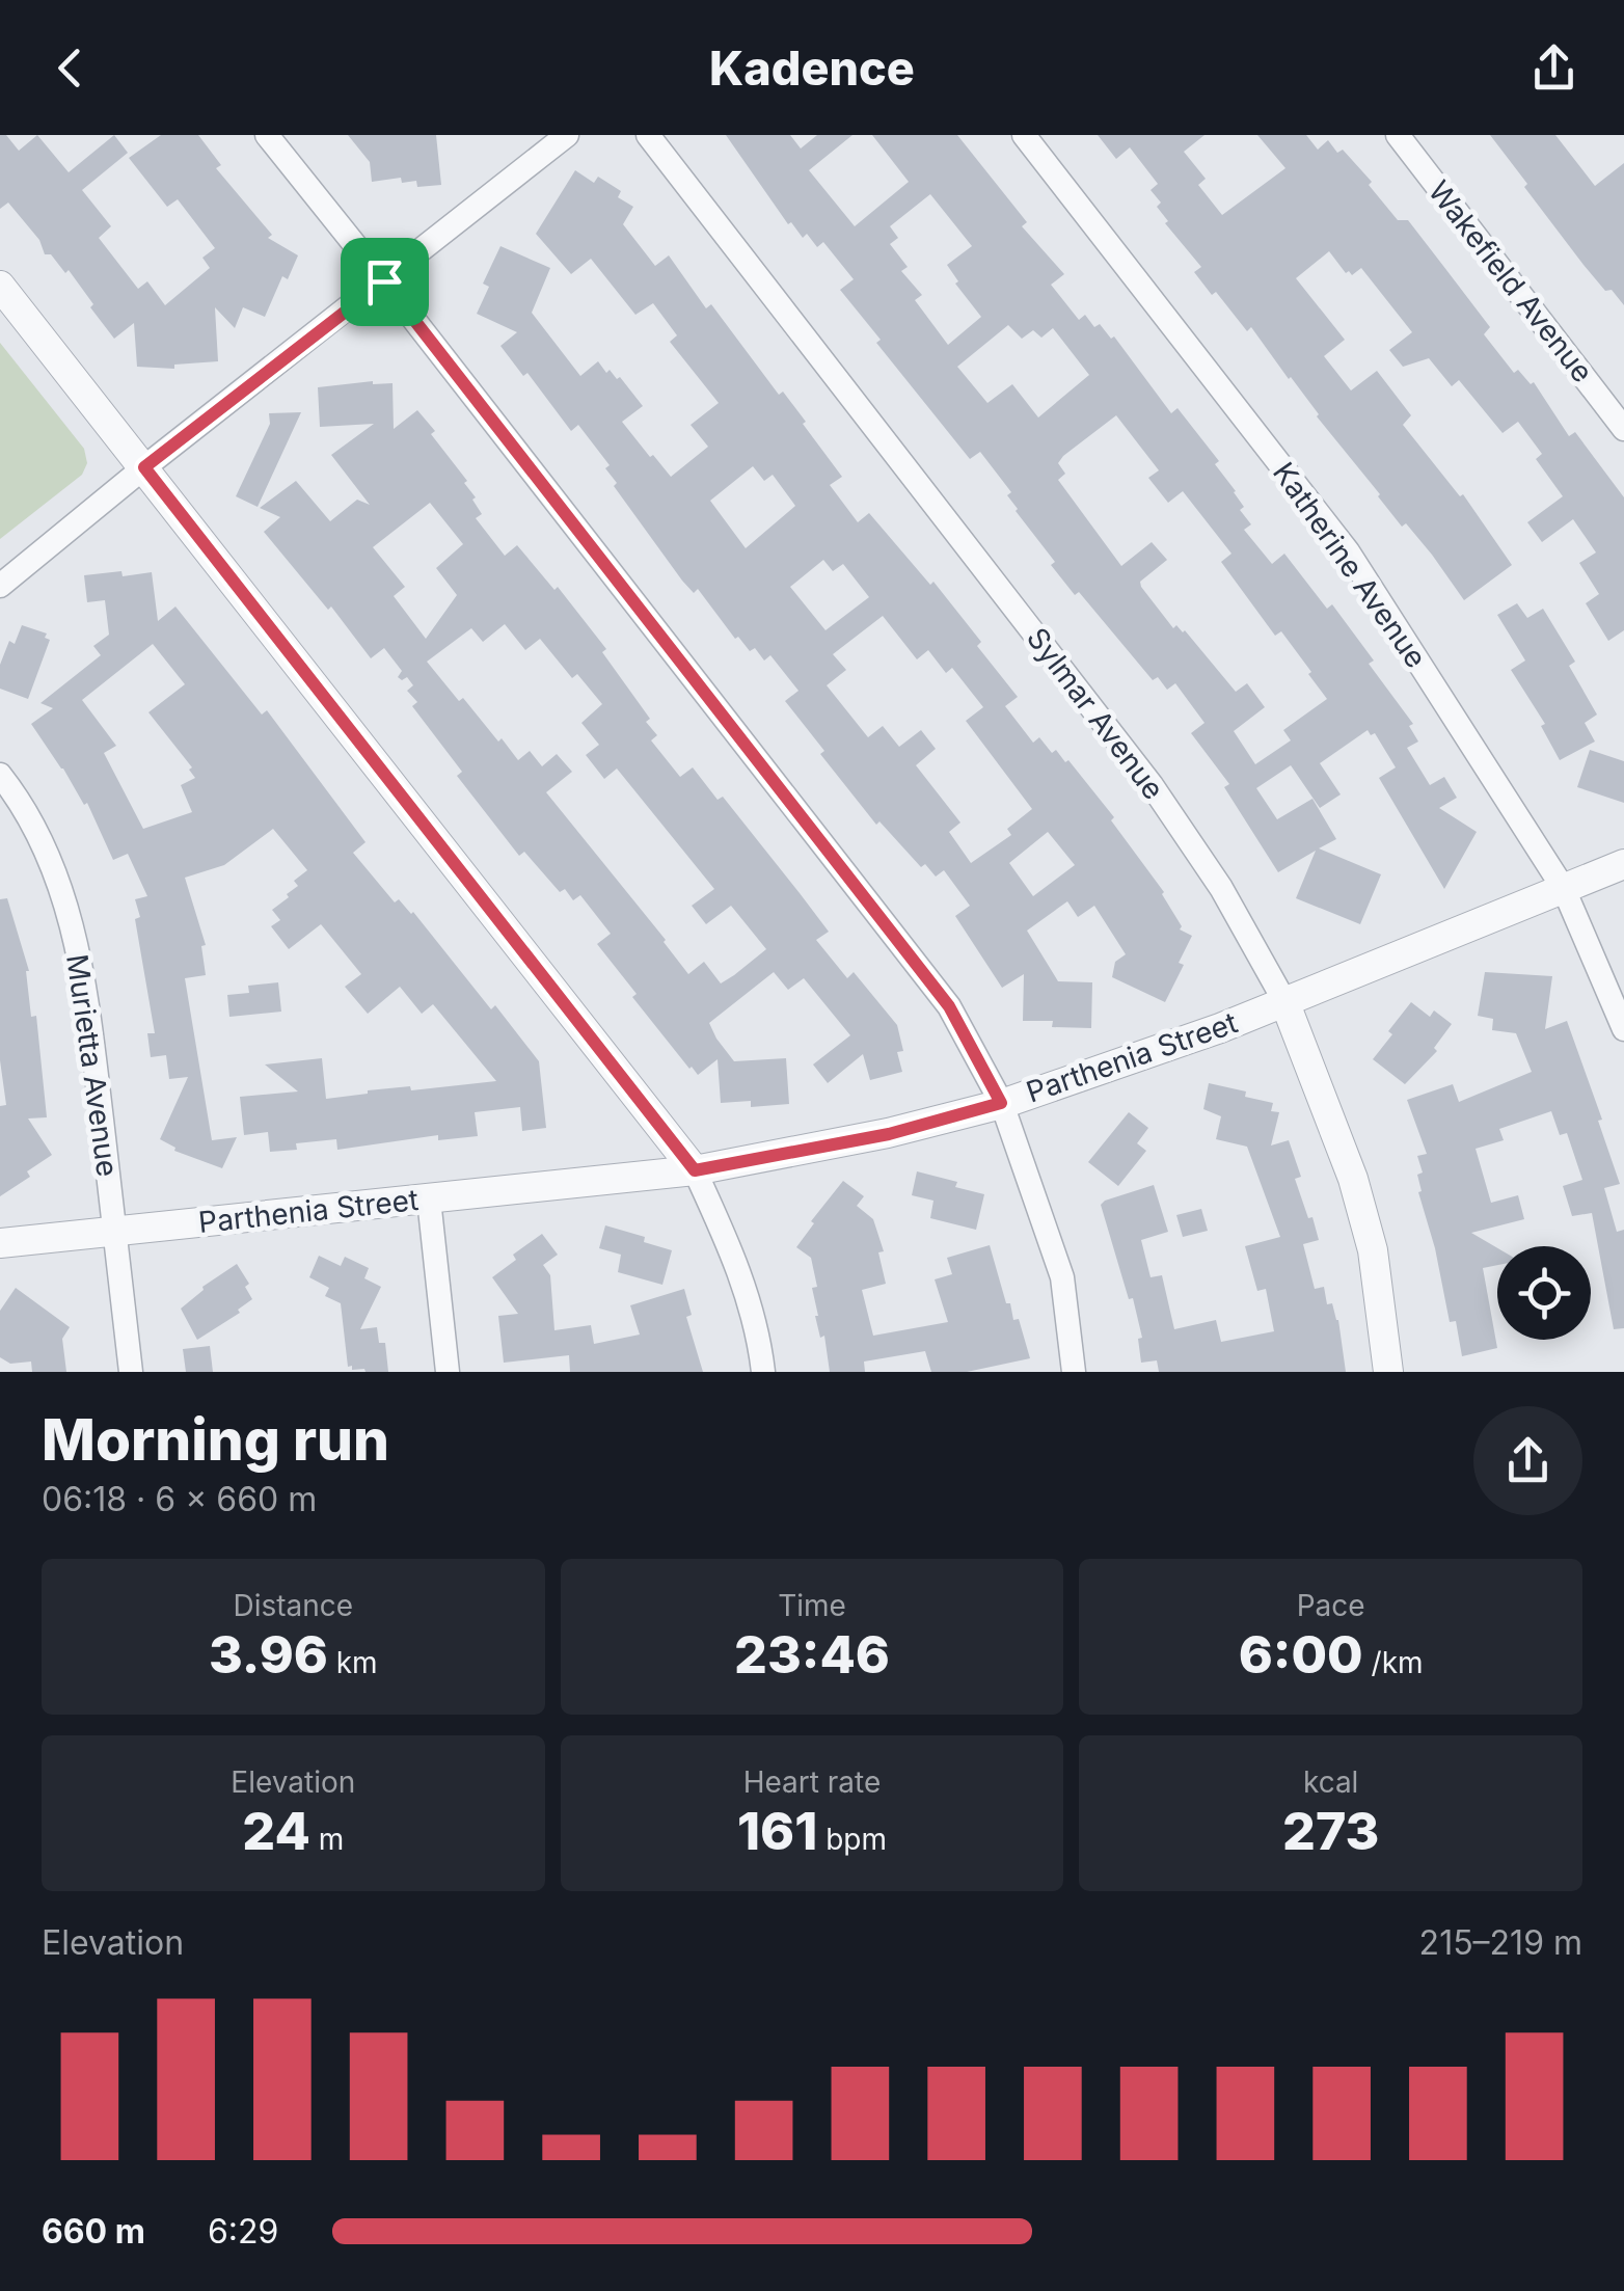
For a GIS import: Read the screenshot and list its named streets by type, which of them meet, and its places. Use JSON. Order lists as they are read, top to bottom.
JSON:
{
  "streets": {
    "street": [
      "Wakefield Avenue",
      "Katherine Avenue",
      "Sylmar Avenue",
      "Parthenia Street",
      "Murietta Avenue"
    ]
  },
  "crossings": [
    ["Katherine Avenue", "Parthenia Street"],
    ["Sylmar Avenue", "Parthenia Street"],
    ["Parthenia Street", "Murietta Avenue"]
  ],
  "page": {
    "header": "Kadence",
    "heading": ["Morning run", "06:18 · 6 × 660 m"],
    "stats": [
      ["Distance", "3.96 km"],
      ["Time", "23:46"],
      ["Pace", "6:00 /km"],
      ["Elevation", "24 m"],
      ["Heart rate", "161 bpm"],
      ["kcal", "273"]
    ],
    "chart": ["Elevation", "215–219 m"],
    "list": [
      {
        "name": "660 m",
        "note": "6:29"
      }
    ]
  }
}
